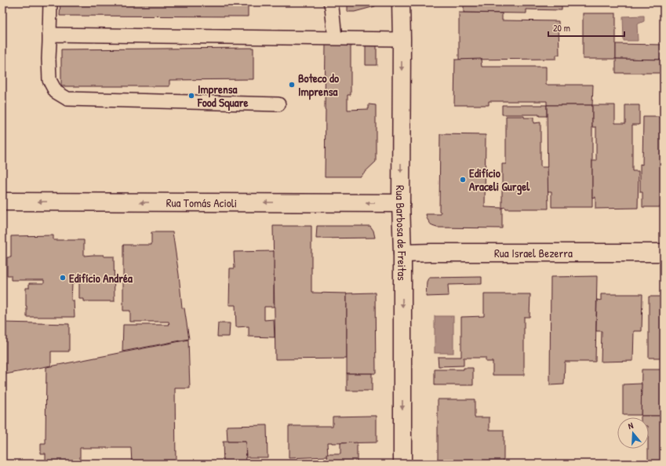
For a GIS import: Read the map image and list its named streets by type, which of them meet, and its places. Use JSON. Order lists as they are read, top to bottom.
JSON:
{
  "streets": {
    "street": ["Rua Tomás Acioli", "Rua Barbosa de Freitas", "Rua Israel Bezerra"]
  },
  "crossings": [
    ["Rua Tomás Acioli", "Rua Barbosa de Freitas"],
    ["Rua Barbosa de Freitas", "Rua Israel Bezerra"]
  ],
  "one_way": ["Rua Tomás Acioli", "Rua Barbosa de Freitas"],
  "places": [
    "Boteco do Imprensa",
    "Imprensa Food Square",
    "Edifício Araceli Gurgel",
    "Edifício Andréa"
  ],
  "scale_bar": "20 m",
  "north": "top"
}
